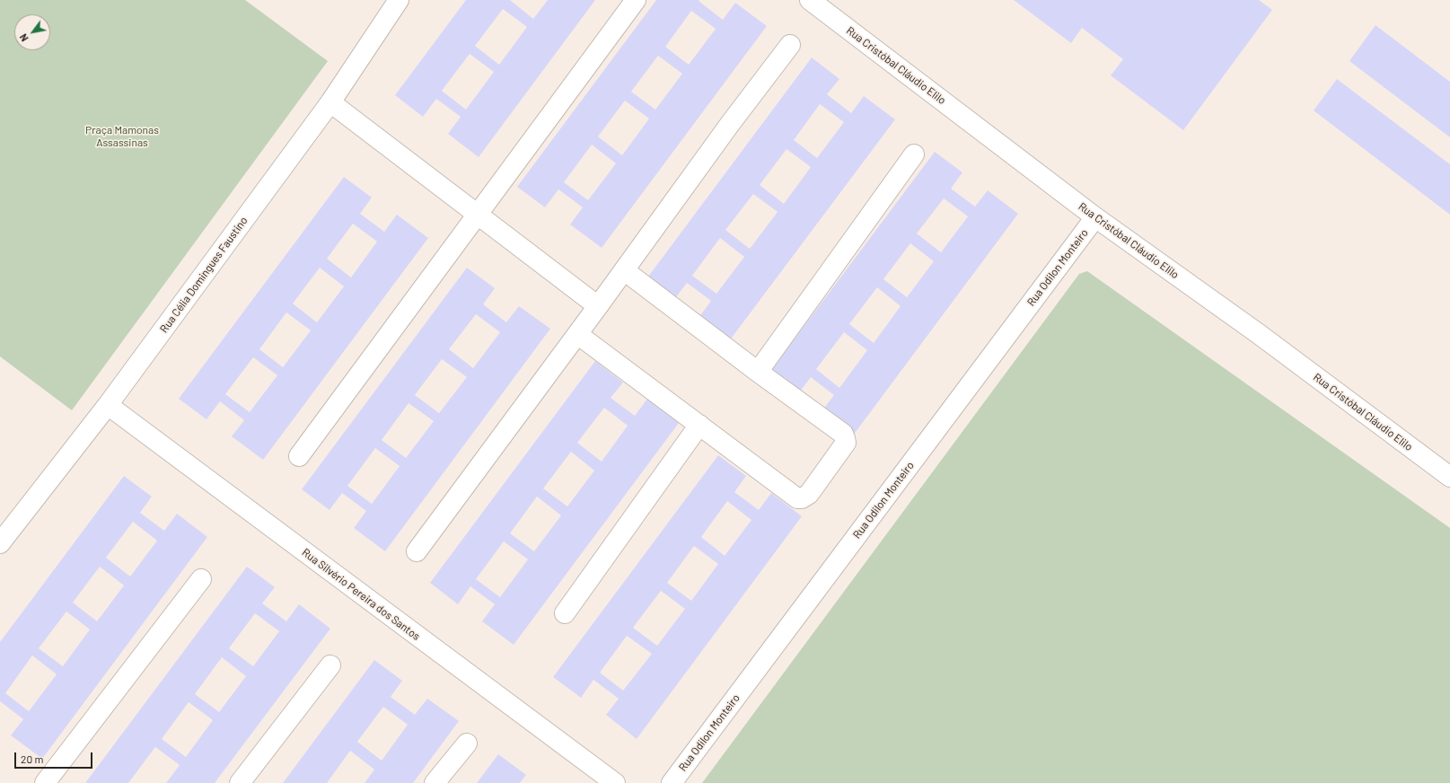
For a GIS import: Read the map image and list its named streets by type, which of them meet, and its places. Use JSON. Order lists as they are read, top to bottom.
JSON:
{
  "streets": {
    "street": [
      "Rua Cristóbal Cláudio Elilo",
      "Rua Odilon Monteiro",
      "Rua Célia Domingues Faustino",
      "Rua Silvério Pereira dos Santos"
    ]
  },
  "crossings": [
    ["Rua Cristóbal Cláudio Elilo", "Rua Odilon Monteiro"],
    ["Rua Célia Domingues Faustino", "Rua Silvério Pereira dos Santos"]
  ],
  "parks": ["Praça Mamonas Assassinas"],
  "scale_bar": "20 m",
  "north": "bottom left"
}
